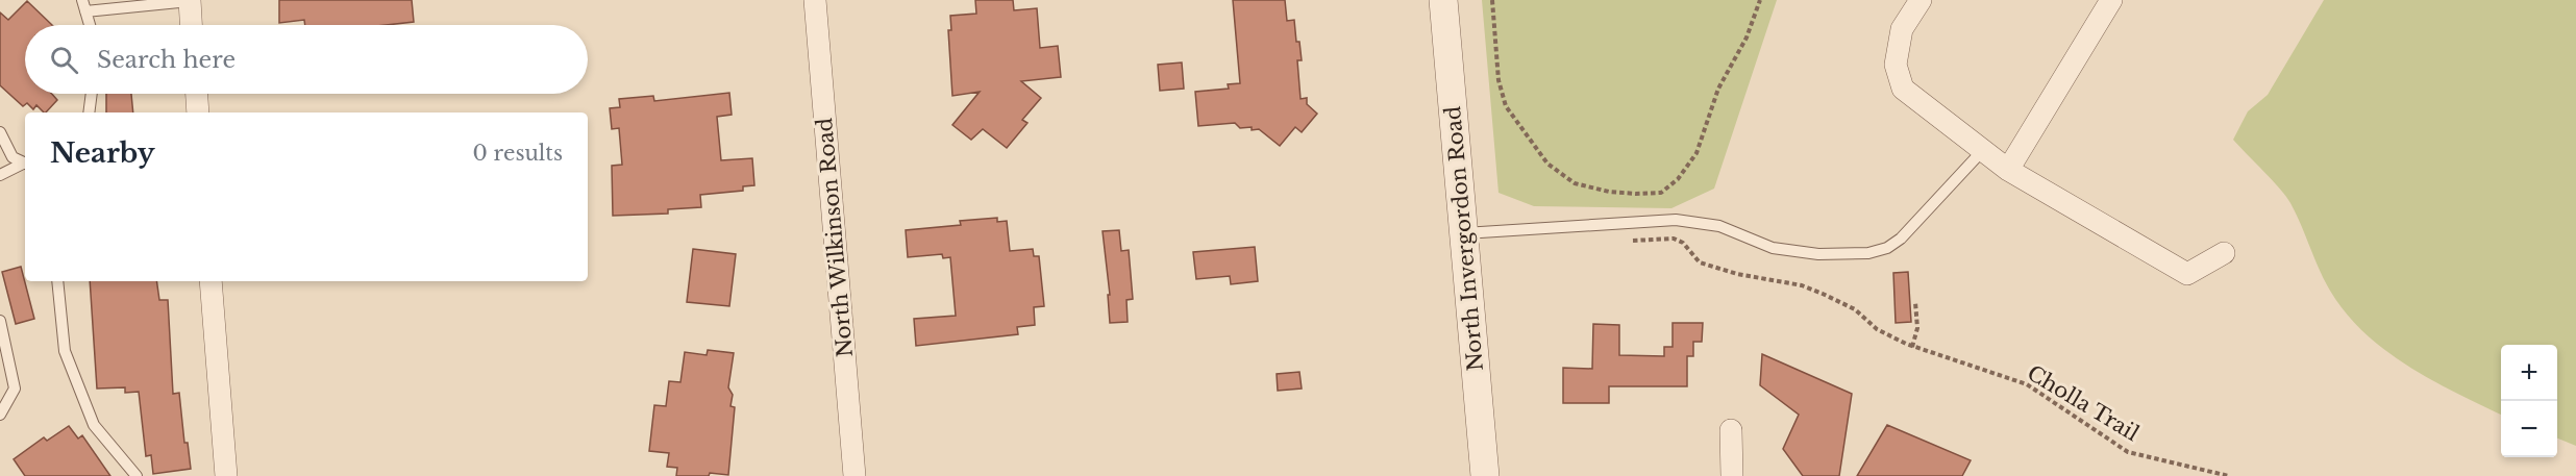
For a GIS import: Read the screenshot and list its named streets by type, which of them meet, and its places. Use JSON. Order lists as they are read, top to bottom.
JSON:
{
  "streets": {
    "street": ["North Wilkinson Road", "North Invergordon Road"],
    "path": ["Cholla Trail"]
  },
  "page": {
    "search": "Search here",
    "heading": ["Nearby", "0 results"],
    "map_buttons": ["+", "−"]
  }
}
